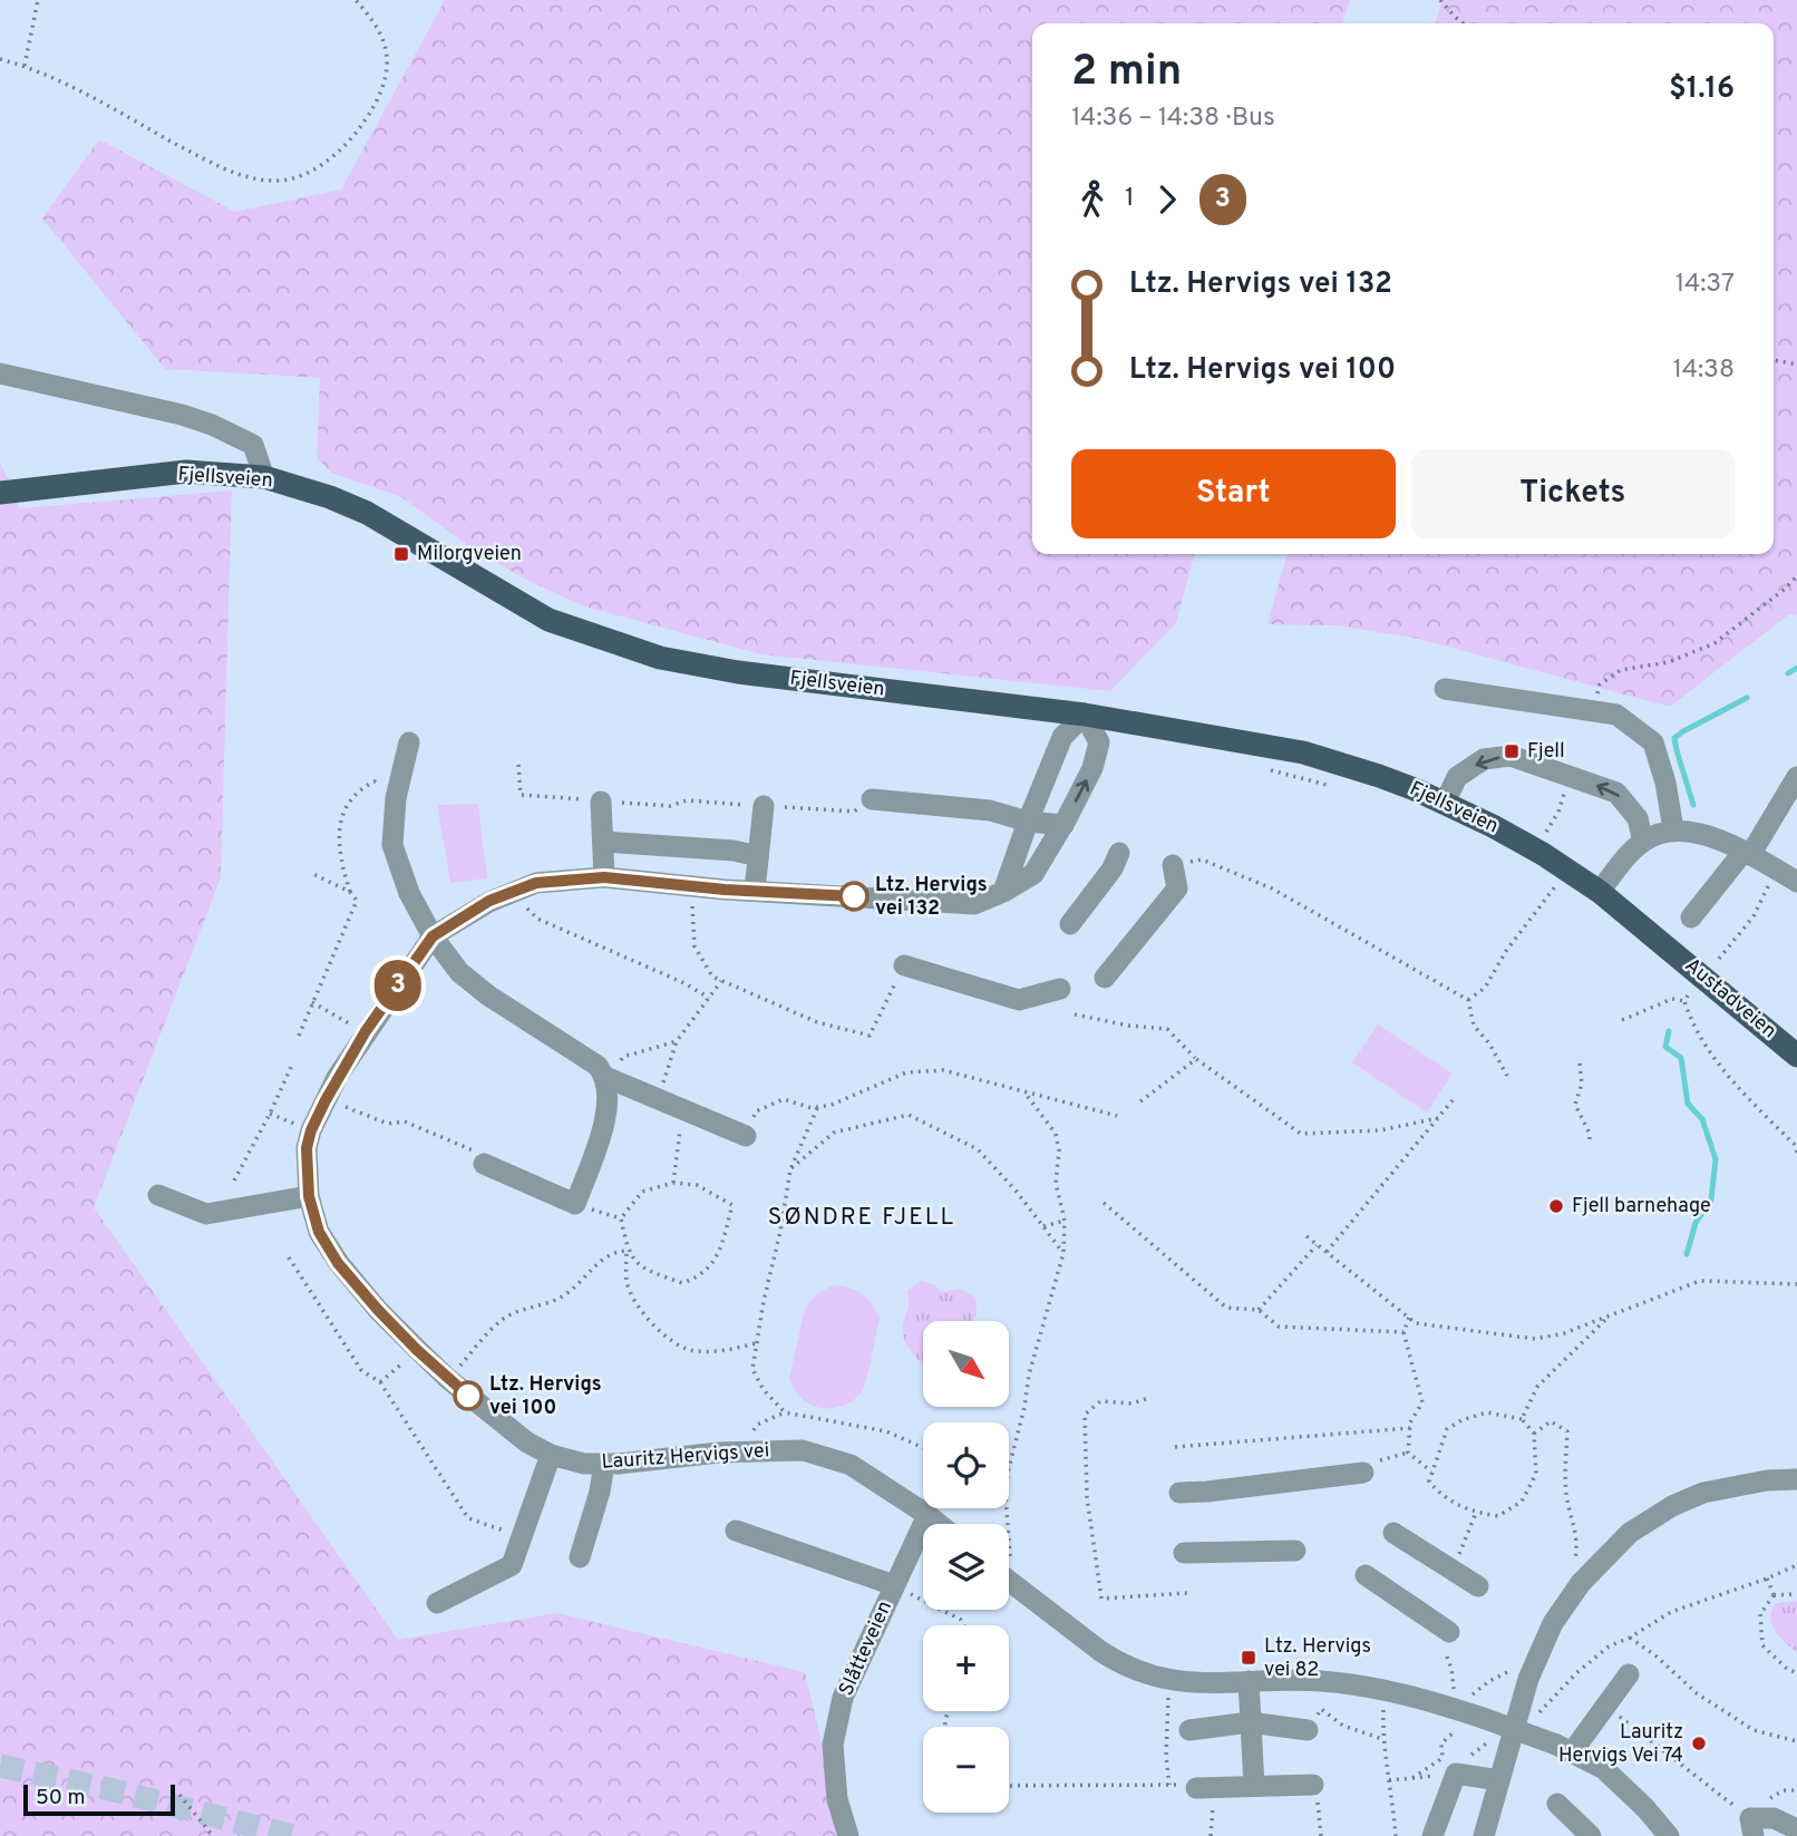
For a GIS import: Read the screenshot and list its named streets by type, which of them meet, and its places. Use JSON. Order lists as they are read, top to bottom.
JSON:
{
  "streets": {
    "main road": ["Fjellsveien", "Austadveien"],
    "street": ["Lauritz Hervigs vei", "Slåtteveien"]
  },
  "crossings": [
    ["Fjellsveien", "Austadveien"],
    ["Fjellsveien", "Lauritz Hervigs vei"],
    ["Lauritz Hervigs vei", "Slåtteveien"]
  ],
  "districts": ["SØNDRE FJELL"],
  "places": {
    "transit": ["Milorgveien", "Fjell", "Ltz. Hervigs vei 82"],
    "other": [
      "Ltz. Hervigs vei 132",
      "Fjell barnehage",
      "Ltz. Hervigs vei 100",
      "Lauritz Hervigs Vei 74"
    ]
  },
  "lines": ["bus line 3"],
  "scale_bar": "50 m",
  "north": "bottom right",
  "page": {
    "on_map": "3",
    "heading": ["2 min", "14:36 – 14:38 · Bus", "$1.16"],
    "legs": ["1", "3"],
    "list": [
      {
        "name": "Ltz. Hervigs vei 132",
        "value": "14:37"
      },
      {
        "name": "Ltz. Hervigs vei 100",
        "value": "14:38"
      }
    ],
    "buttons": ["Start", "Tickets"],
    "map_buttons": ["+", "−"],
    "scale": "50 m"
  }
}
